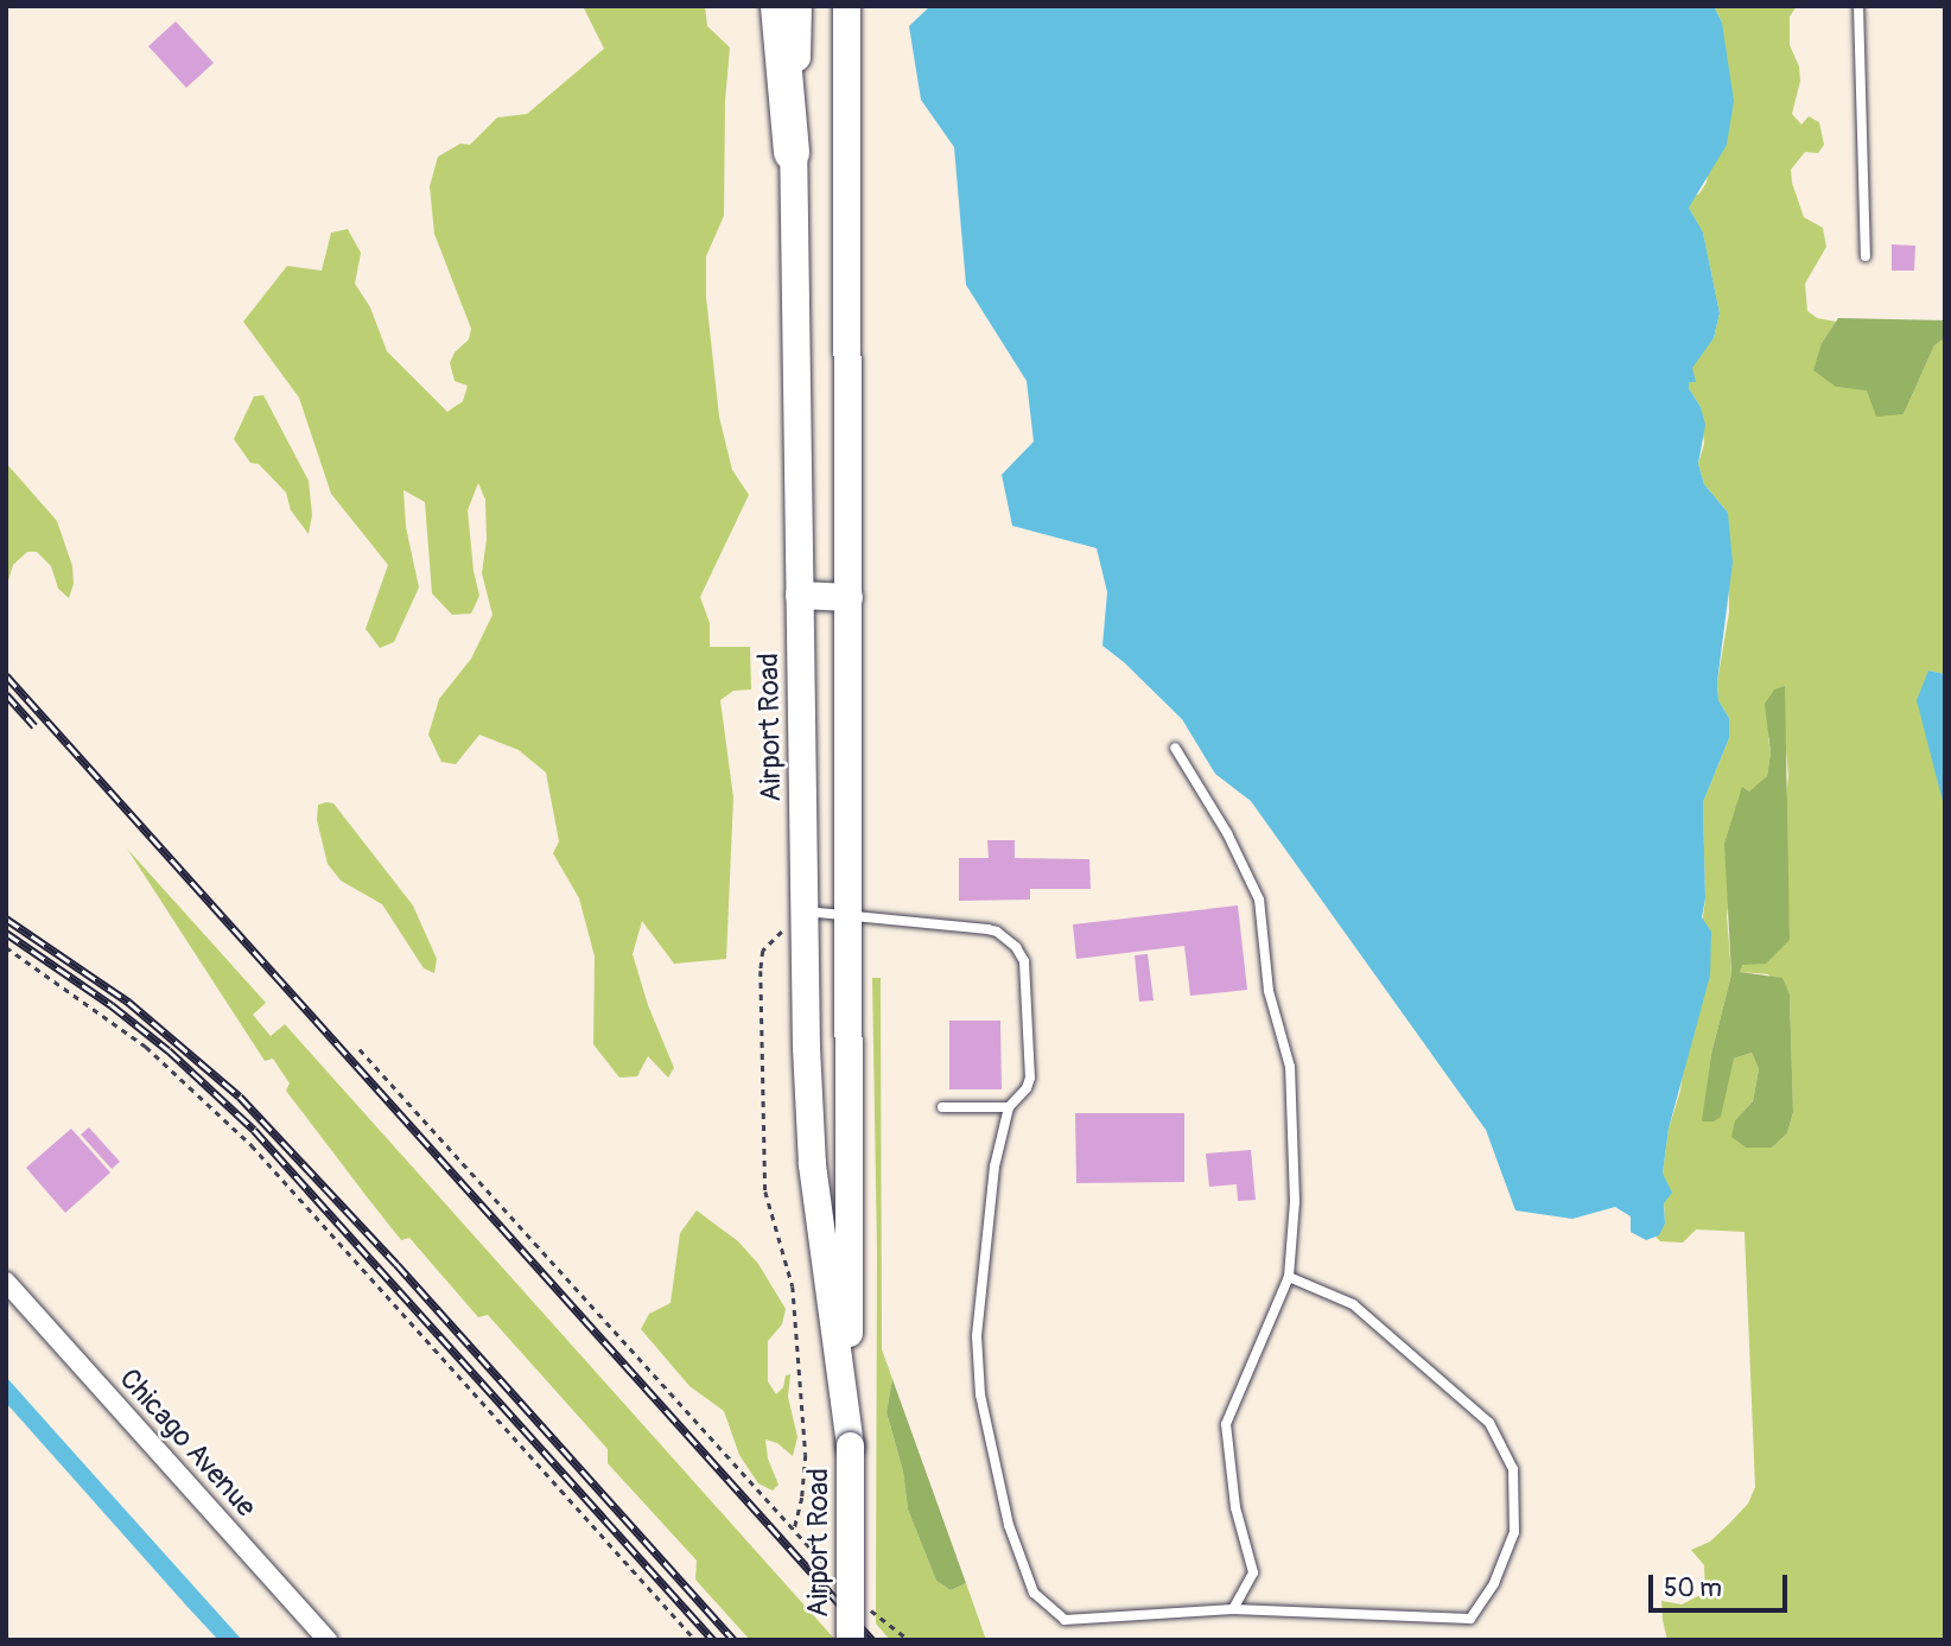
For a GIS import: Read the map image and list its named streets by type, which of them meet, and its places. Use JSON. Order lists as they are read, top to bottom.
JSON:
{
  "streets": {
    "main road": ["Airport Road"],
    "street": ["Chicago Avenue"]
  },
  "scale_bar": "50 m"
}
